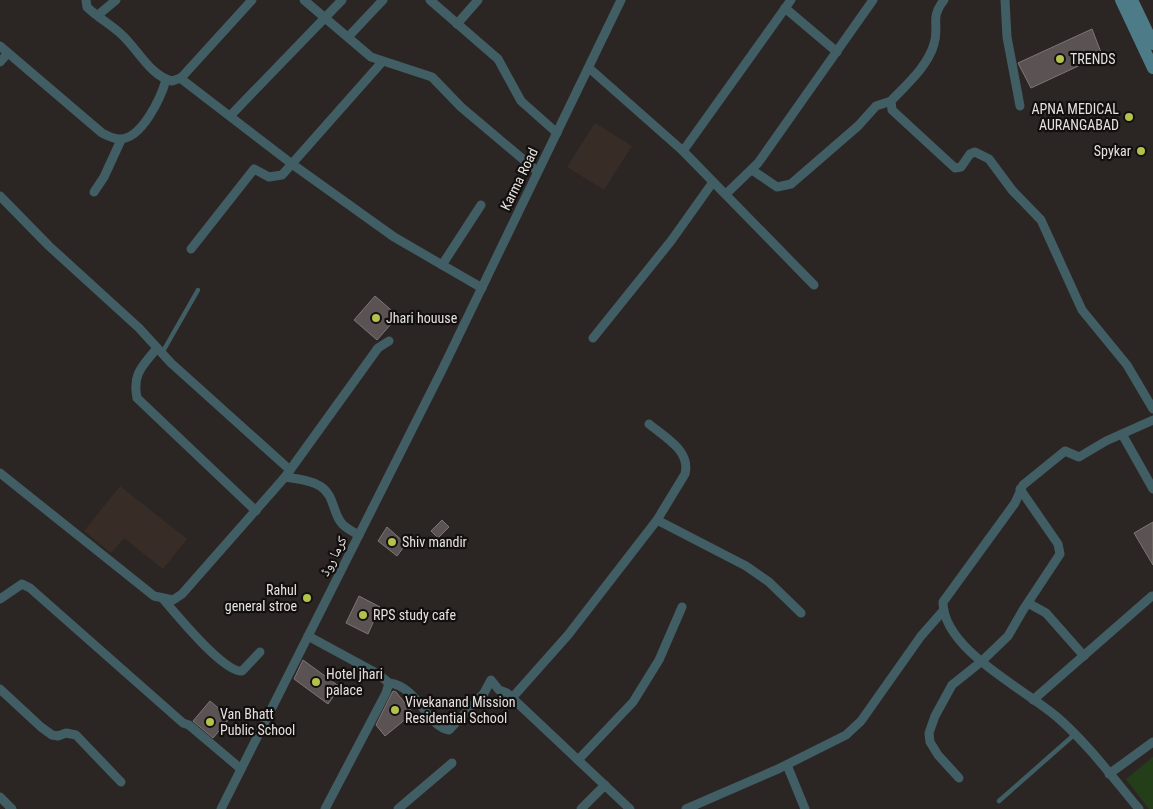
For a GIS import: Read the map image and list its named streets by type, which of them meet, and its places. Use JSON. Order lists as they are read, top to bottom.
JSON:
{
  "streets": {
    "street": ["Karma Road", "کرما روڈ"]
  },
  "crossings": [
    ["Karma Road", "کرما روڈ"]
  ],
  "places": [
    "TRENDS",
    "APNA MEDICAL AURANGABAD",
    "Spykar",
    "Jhari houuse",
    "Shiv mandir",
    "Rahul general stroe",
    "RPS study cafe",
    "Hotel jhari palace",
    "Vivekanand Mission Residential School",
    "Van Bhatt Public School"
  ]
}
